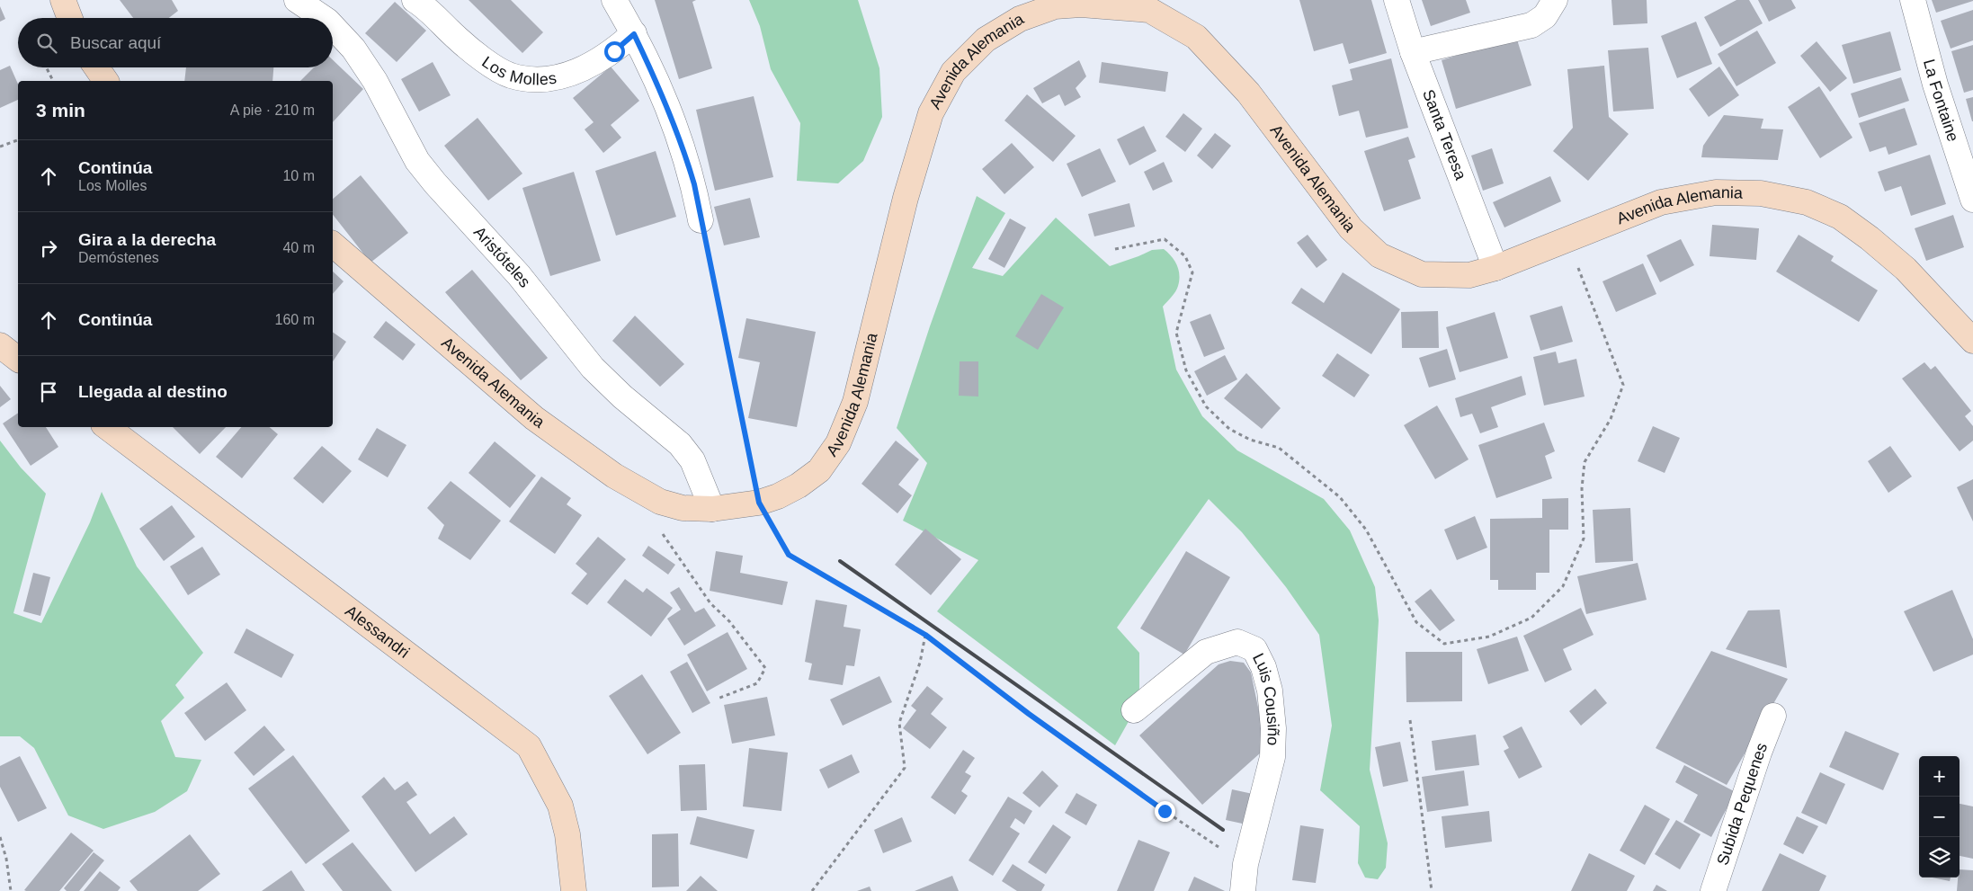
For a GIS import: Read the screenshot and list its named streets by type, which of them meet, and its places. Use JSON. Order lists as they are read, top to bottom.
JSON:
{
  "streets": {
    "street": [
      "Los Molles",
      "Avenida Alemania",
      "La Fontaine",
      "Santa Teresa",
      "Aristóteles",
      "Alessandri",
      "Luis Cousiño",
      "Subida Pequenes"
    ]
  },
  "crossings": [
    ["Avenida Alemania", "Santa Teresa"],
    ["Avenida Alemania", "Aristóteles"]
  ],
  "page": {
    "search": "Buscar aquí",
    "heading": ["3 min", "A pie · 210 m"],
    "list": [
      ["Continúa", "Los Molles", "10 m"],
      ["Gira a la derecha", "Demóstenes", "40 m"],
      ["Continúa", "160 m"],
      "Llegada al destino"
    ],
    "map_buttons": ["+", "−"]
  }
}
